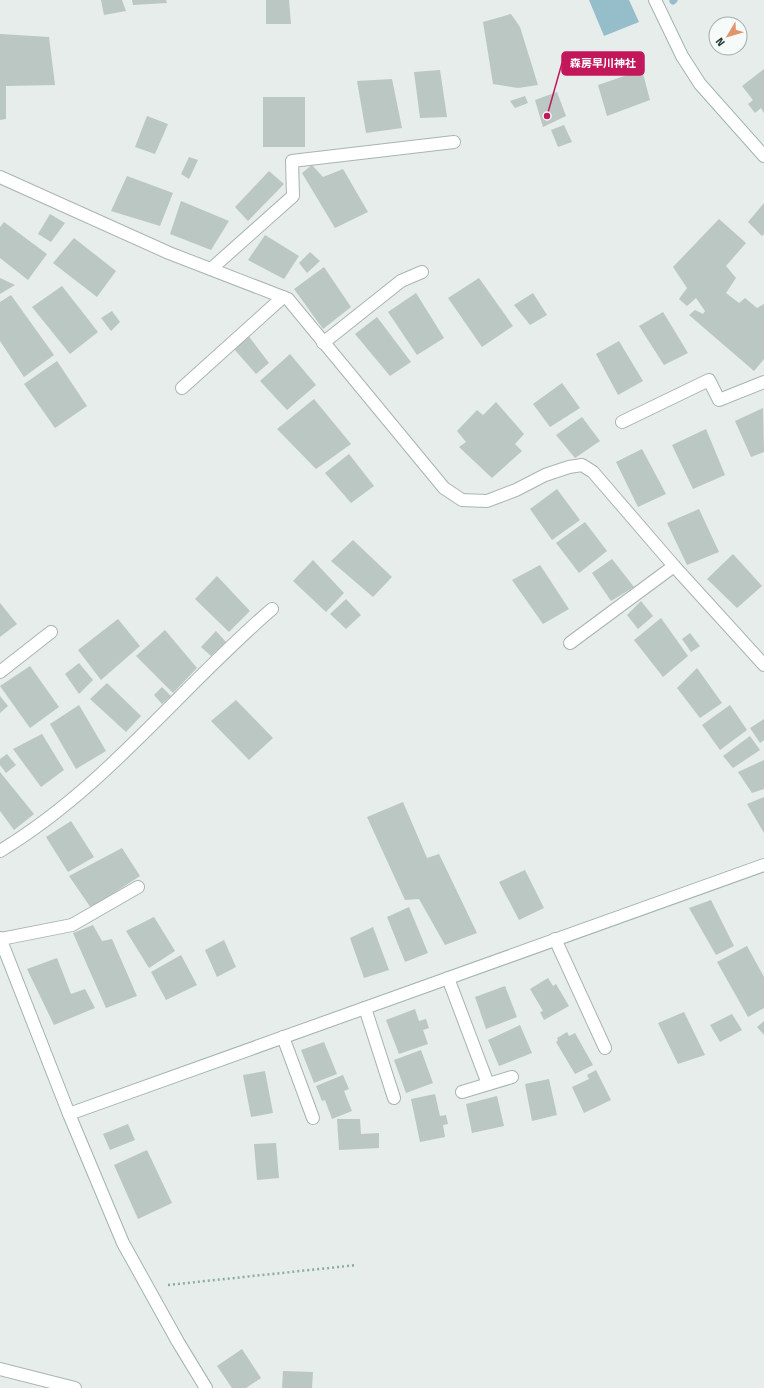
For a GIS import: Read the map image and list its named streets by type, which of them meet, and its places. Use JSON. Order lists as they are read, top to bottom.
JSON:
{
  "places": ["森房早川神社"],
  "north": "bottom left"
}
